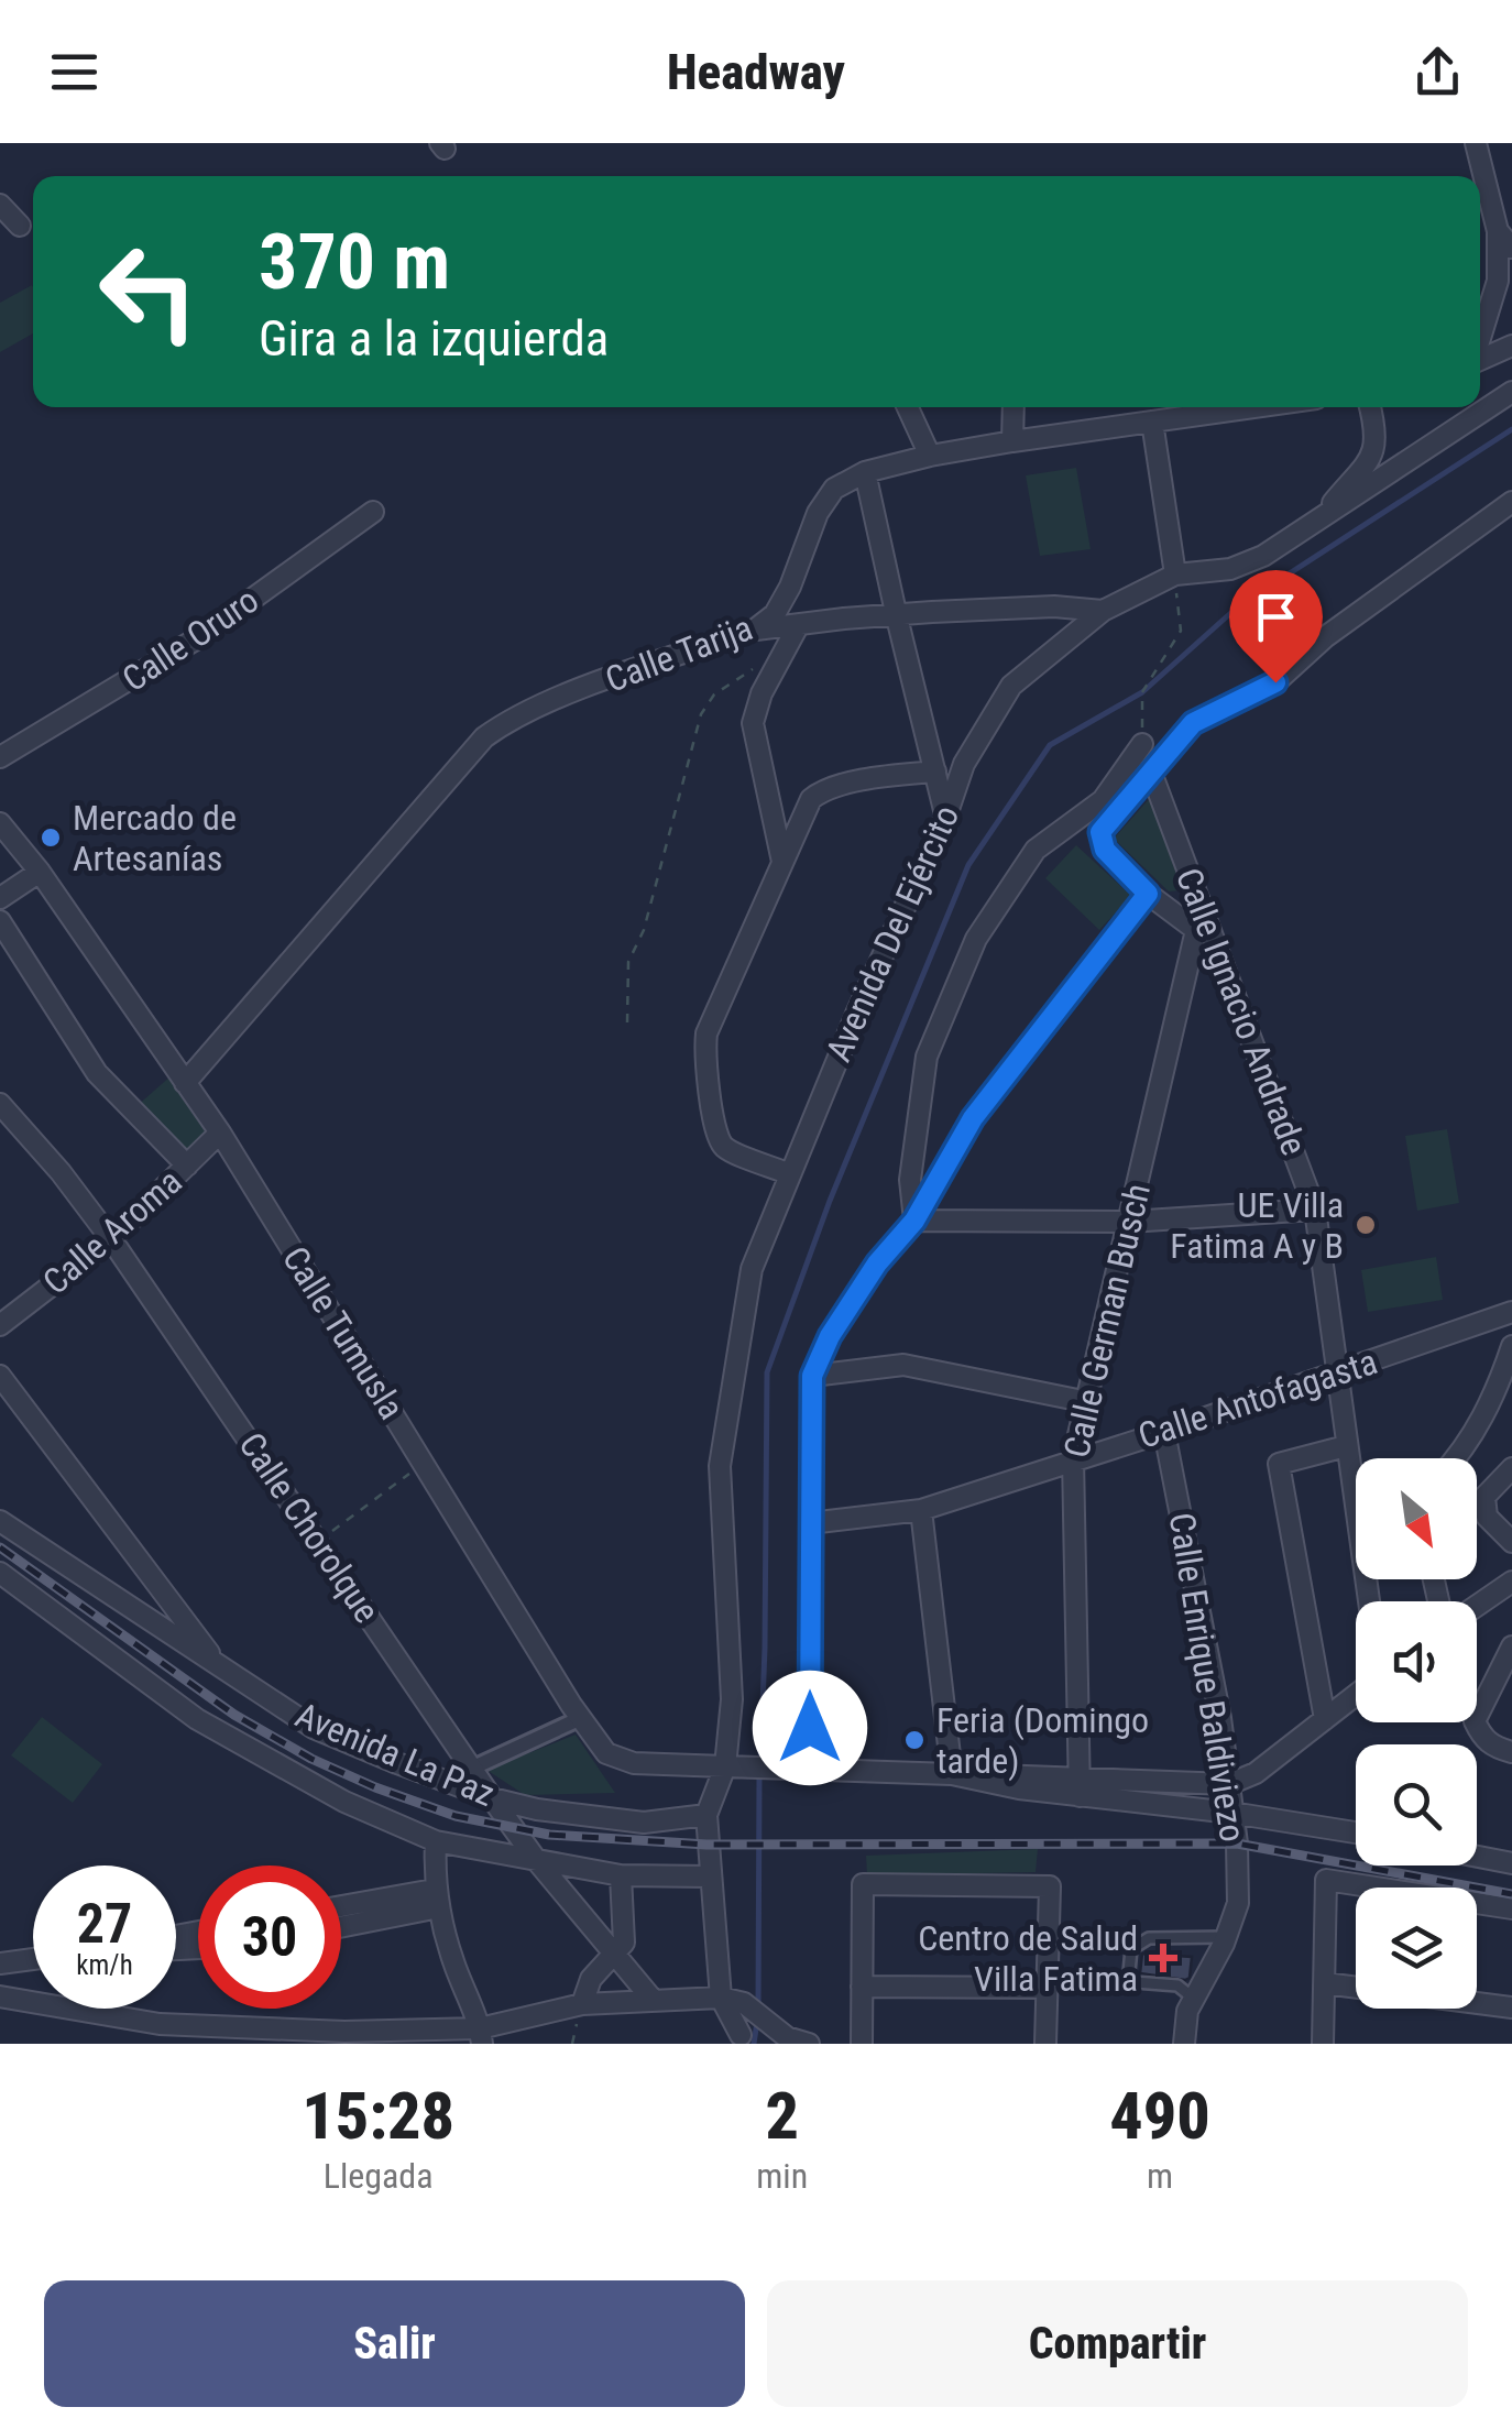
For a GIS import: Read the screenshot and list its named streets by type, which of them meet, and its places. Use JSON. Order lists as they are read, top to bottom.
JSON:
{
  "streets": {
    "street": [
      "Calle Oruro",
      "Calle Tarija",
      "Avenida Del Ejército",
      "Calle Ignacio Andrade",
      "Calle Aroma",
      "Calle German Busch",
      "Calle Tumusla",
      "Calle Antofagasta",
      "Calle Chorolque",
      "Calle Enrique Baldiviezo",
      "Avenida La Paz"
    ]
  },
  "crossings": [
    ["Calle Tarija", "Calle Tumusla"],
    ["Avenida Del Ejército", "Calle Tumusla"],
    ["Calle Ignacio Andrade", "Calle German Busch"],
    ["Calle Ignacio Andrade", "Calle Antofagasta"],
    ["Calle Aroma", "Calle Tumusla"],
    ["Calle Aroma", "Calle Chorolque"],
    ["Calle German Busch", "Calle Tumusla"],
    ["Calle German Busch", "Calle Antofagasta"],
    ["Calle Antofagasta", "Calle Enrique Baldiviezo"],
    ["Calle Chorolque", "Avenida La Paz"]
  ],
  "places": {
    "other": ["Mercado de Artesanías", "UE Villa Fatima A y B", "Feria (Domingo tarde)"],
    "health": ["Centro de Salud Villa Fatima"]
  },
  "north": "bottom right",
  "page": {
    "header": "Headway",
    "turn": ["370 m", "Gira a la izquierda"],
    "speed": "27 km/h",
    "limit": "30",
    "eta": [
      "15:28",
      "Llegada",
      "2",
      "min",
      "490",
      "m"
    ],
    "buttons": ["Salir", "Compartir"]
  }
}
